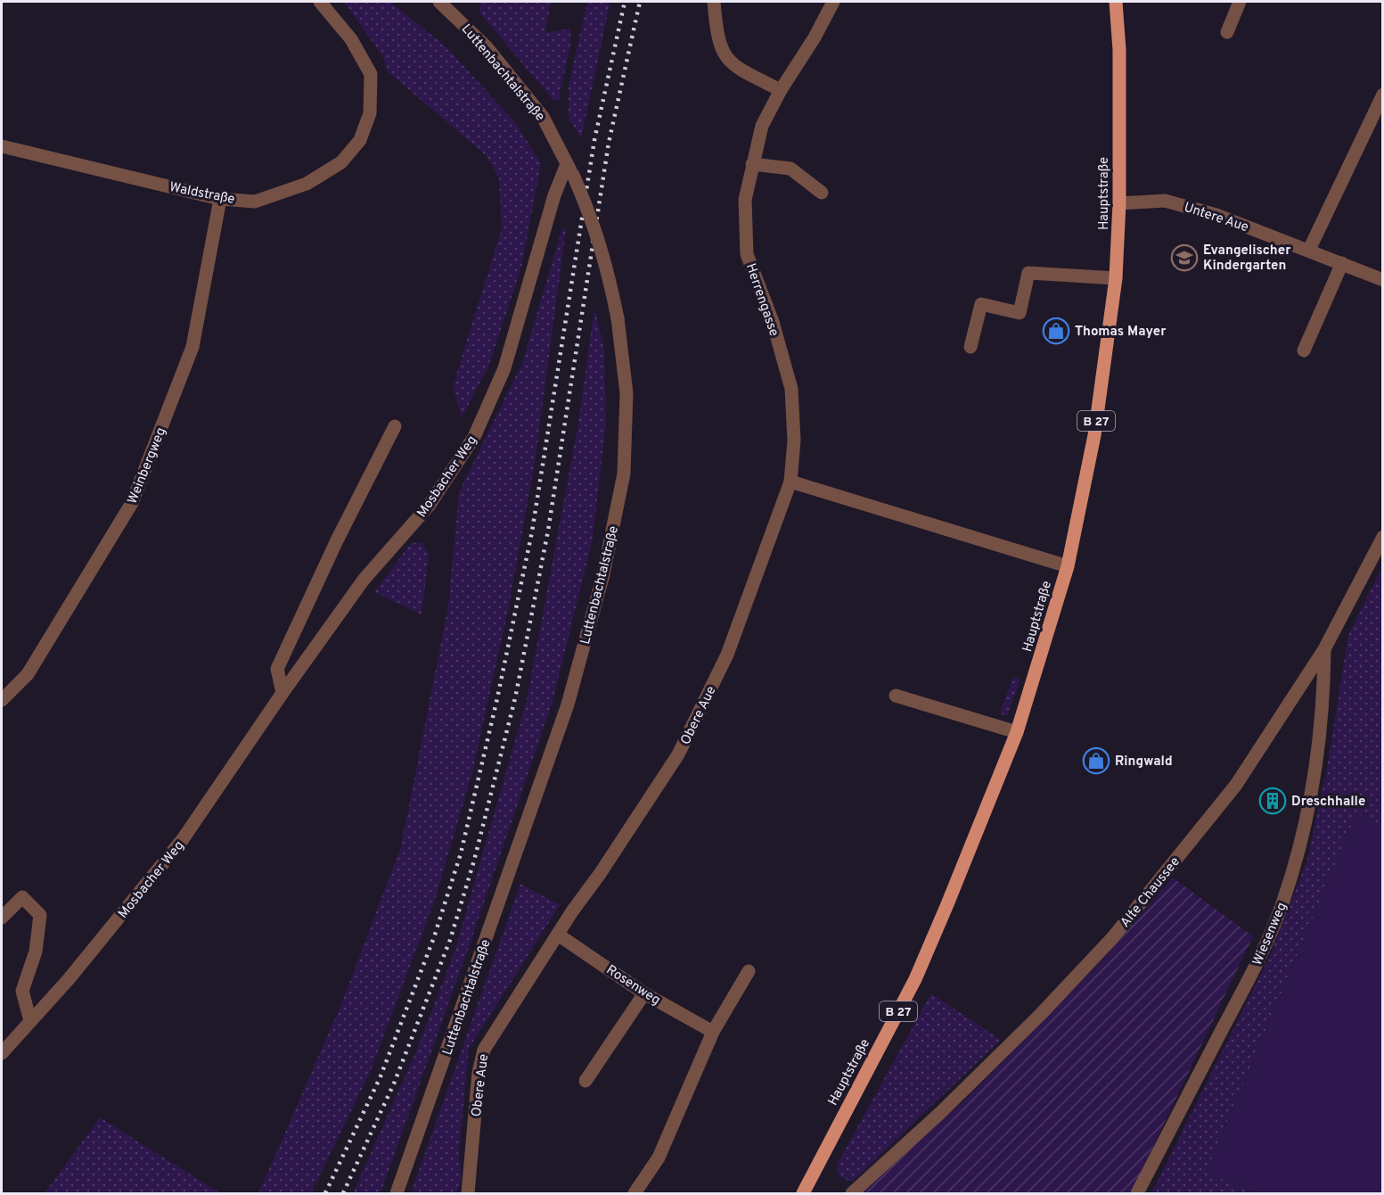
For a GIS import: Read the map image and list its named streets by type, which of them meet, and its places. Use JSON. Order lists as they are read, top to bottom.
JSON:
{
  "streets": {
    "main road": ["Hauptstraße", "B 27"],
    "street": [
      "Luttenbachtalstraße",
      "Waldstraße",
      "Untere Aue",
      "Herrengasse",
      "Weinbergweg",
      "Mosbacher Weg",
      "Obere Aue",
      "Alte Chaussee",
      "Wiesenweg",
      "Rosenweg"
    ]
  },
  "crossings": [
    ["Luttenbachtalstraße", "Mosbacher Weg"],
    ["Waldstraße", "Weinbergweg"],
    ["Hauptstraße", "Untere Aue"],
    ["Herrengasse", "Obere Aue"],
    ["Obere Aue", "Rosenweg"],
    ["Alte Chaussee", "Wiesenweg"]
  ],
  "places": {
    "school or university": ["Evangelischer Kindergarten"],
    "shop": ["Thomas Mayer", "Ringwald"],
    "building": ["Dreschhalle"]
  }
}
